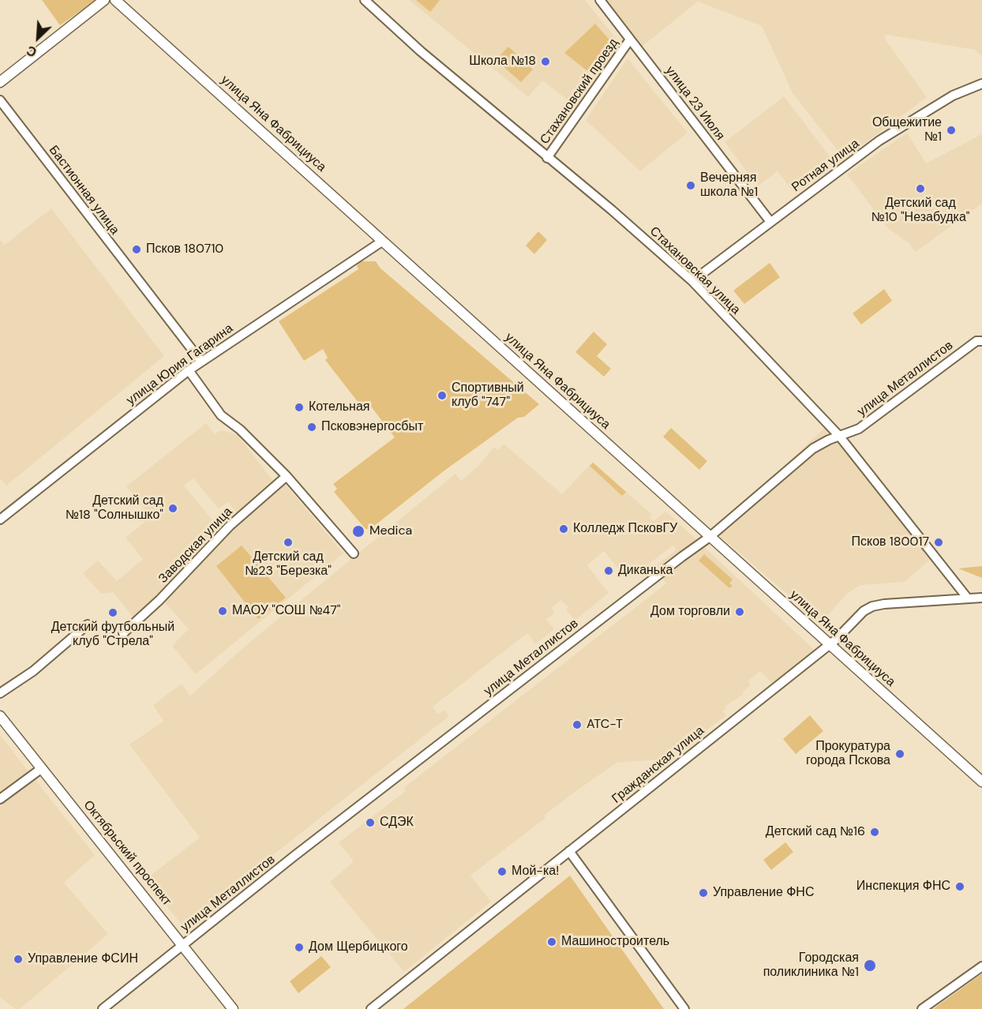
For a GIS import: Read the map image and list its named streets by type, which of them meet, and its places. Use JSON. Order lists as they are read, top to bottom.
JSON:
{
  "streets": {
    "main road": ["улица Яна Фабрициуса", "Октябрьский проспект"],
    "street": [
      "Стахановский проезд",
      "улица 23 Июля",
      "Ротная улица",
      "Бастионная улица",
      "Стахановская улица",
      "улица Юрия Гагарина",
      "улица Металлистов",
      "Заводская улица",
      "Гражданская улица"
    ]
  },
  "crossings": [
    ["Стахановский проезд", "улица 23 Июля"],
    ["Стахановский проезд", "Стахановская улица"],
    ["улица 23 Июля", "Ротная улица"],
    ["улица Яна Фабрициуса", "улица Юрия Гагарина"],
    ["улица Яна Фабрициуса", "улица Металлистов"],
    ["улица Яна Фабрициуса", "Гражданская улица"],
    ["Ротная улица", "Стахановская улица"],
    ["Бастионная улица", "улица Юрия Гагарина"],
    ["Стахановская улица", "улица Металлистов"],
    ["Стахановская улица", "Гражданская улица"],
    ["улица Металлистов", "Октябрьский проспект"]
  ],
  "places": [
    "Школа №18",
    "Общежитие №1",
    "Вечерняя школа №1",
    "Детский сад №10 \"Незабудка\"",
    "Псков 180710",
    "Спортивный клуб \"747\"",
    "Котельная",
    "Псковэнергосбыт",
    "Детский сад №18 \"Солнышко\"",
    "Колледж ПсковГУ",
    "Medica",
    "Детский сад №23 \"Березка\"",
    "Псков 180017",
    "Диканька",
    "МАОУ \"СОШ №47\"",
    "Дом торговли",
    "Детский футбольный клуб \"Стрела\"",
    "ATC-T",
    "Прокуратура города Пскова",
    "СДЭК",
    "Детский сад №16",
    "Мой-ка!",
    "Инспекция ФНС",
    "Управление ФНС",
    "Машиностроитель",
    "Дом Щербицкого",
    "Управление ФСИН",
    "Городская поликлиника №1"
  ],
  "north": "bottom left"
}
